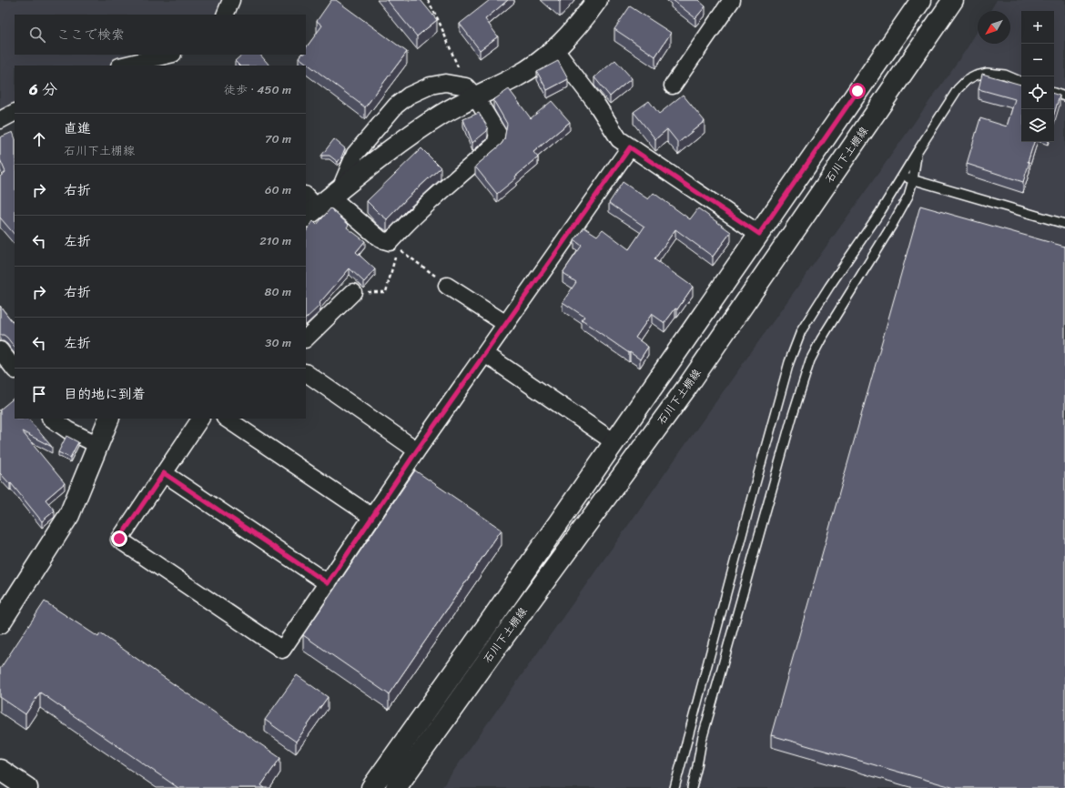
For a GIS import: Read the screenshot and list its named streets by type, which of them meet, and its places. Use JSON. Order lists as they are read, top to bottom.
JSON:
{
  "streets": {
    "street": ["石川下土棚線"]
  },
  "north": "bottom left",
  "page": {
    "map_buttons": ["+", "−"],
    "search": "ここで検索",
    "heading": ["6 分", "徒歩 · 450 m"],
    "list": [
      ["直進", "石川下土棚線", "70 m"],
      ["右折", "60 m"],
      ["左折", "210 m"],
      ["右折", "80 m"],
      ["左折", "30 m"],
      "目的地に到着"
    ]
  }
}
